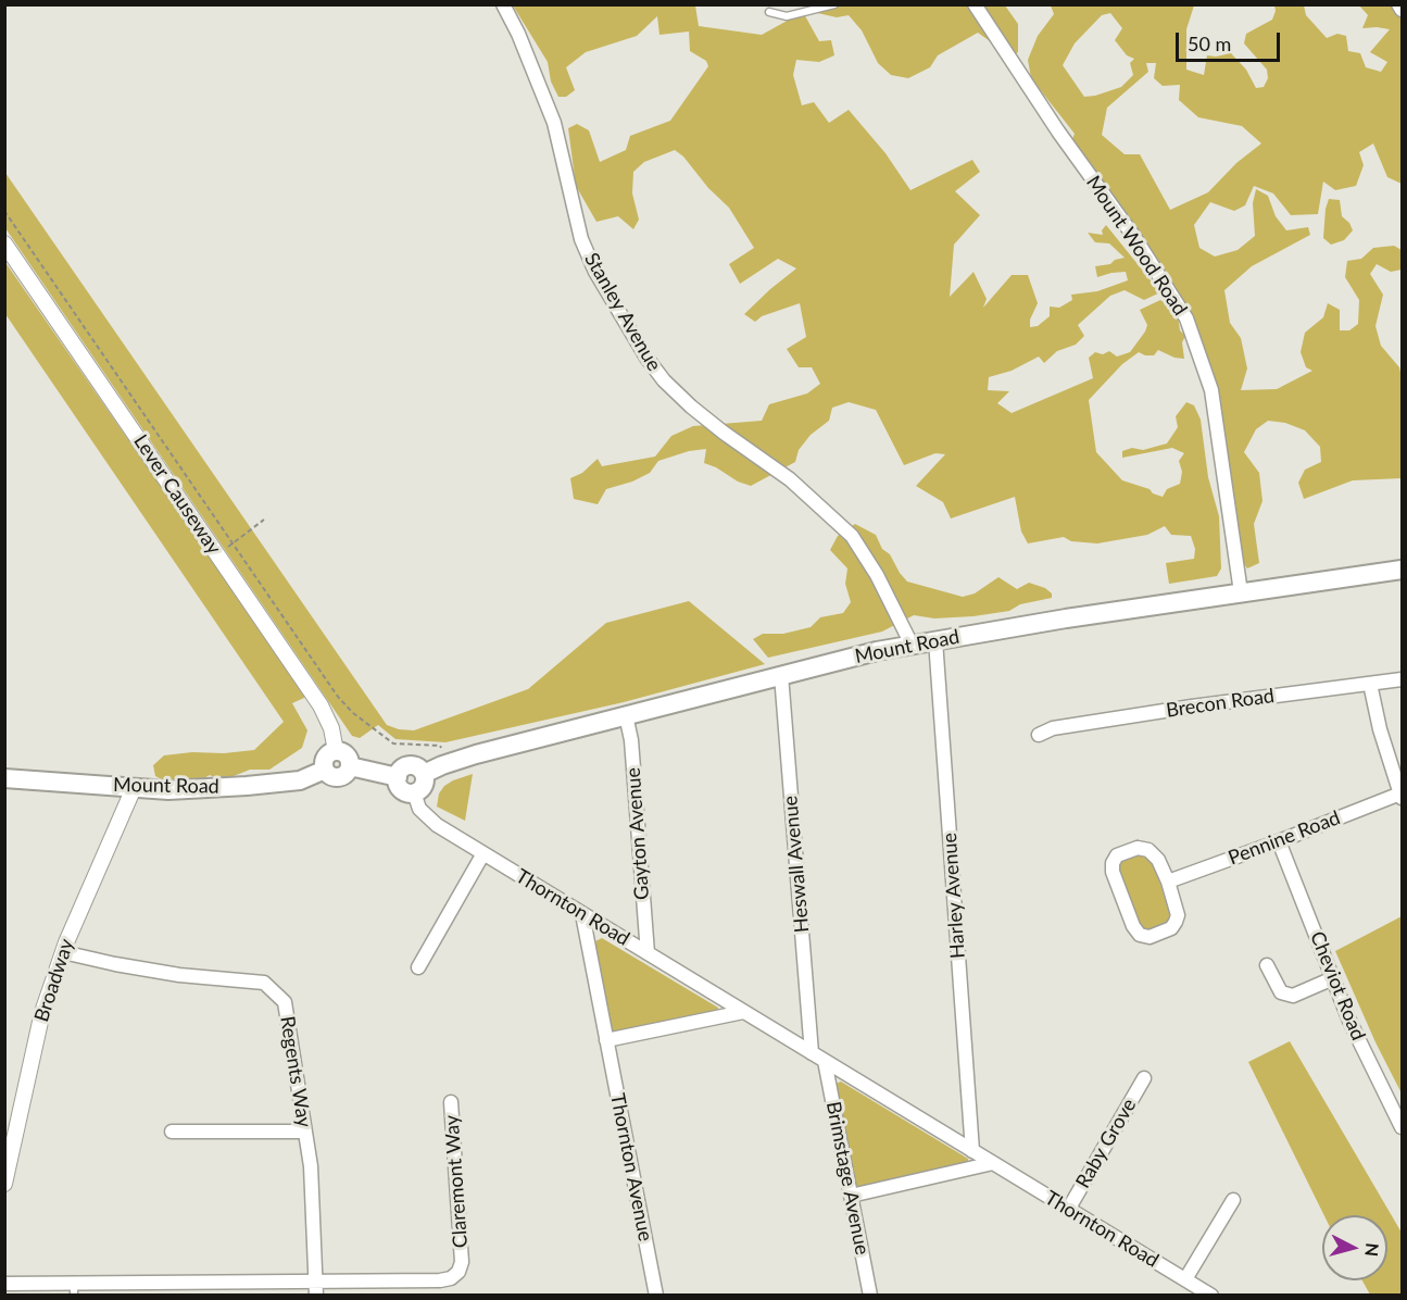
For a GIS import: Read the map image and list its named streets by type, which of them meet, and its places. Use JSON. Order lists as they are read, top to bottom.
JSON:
{
  "streets": {
    "main road": ["Mount Road"],
    "street": [
      "Mount Wood Road",
      "Stanley Avenue",
      "Lever Causeway",
      "Brecon Road",
      "Gayton Avenue",
      "Pennine Road",
      "Heswall Avenue",
      "Harley Avenue",
      "Thornton Road",
      "Broadway",
      "Cheviot Road",
      "Regents Way",
      "Raby Grove",
      "Thornton Avenue",
      "Brimstage Avenue",
      "Claremont Way"
    ]
  },
  "crossings": [
    ["Mount Wood Road", "Mount Road"],
    ["Stanley Avenue", "Mount Road"],
    ["Lever Causeway", "Mount Road"],
    ["Mount Road", "Gayton Avenue"],
    ["Mount Road", "Heswall Avenue"],
    ["Mount Road", "Harley Avenue"],
    ["Mount Road", "Thornton Road"],
    ["Mount Road", "Broadway"],
    ["Gayton Avenue", "Thornton Road"],
    ["Pennine Road", "Cheviot Road"],
    ["Heswall Avenue", "Thornton Road"],
    ["Harley Avenue", "Thornton Road"],
    ["Thornton Road", "Raby Grove"],
    ["Thornton Road", "Thornton Avenue"],
    ["Thornton Road", "Brimstage Avenue"],
    ["Broadway", "Regents Way"],
    ["Regents Way", "Claremont Way"]
  ],
  "scale_bar": "50 m",
  "north": "right"
}
